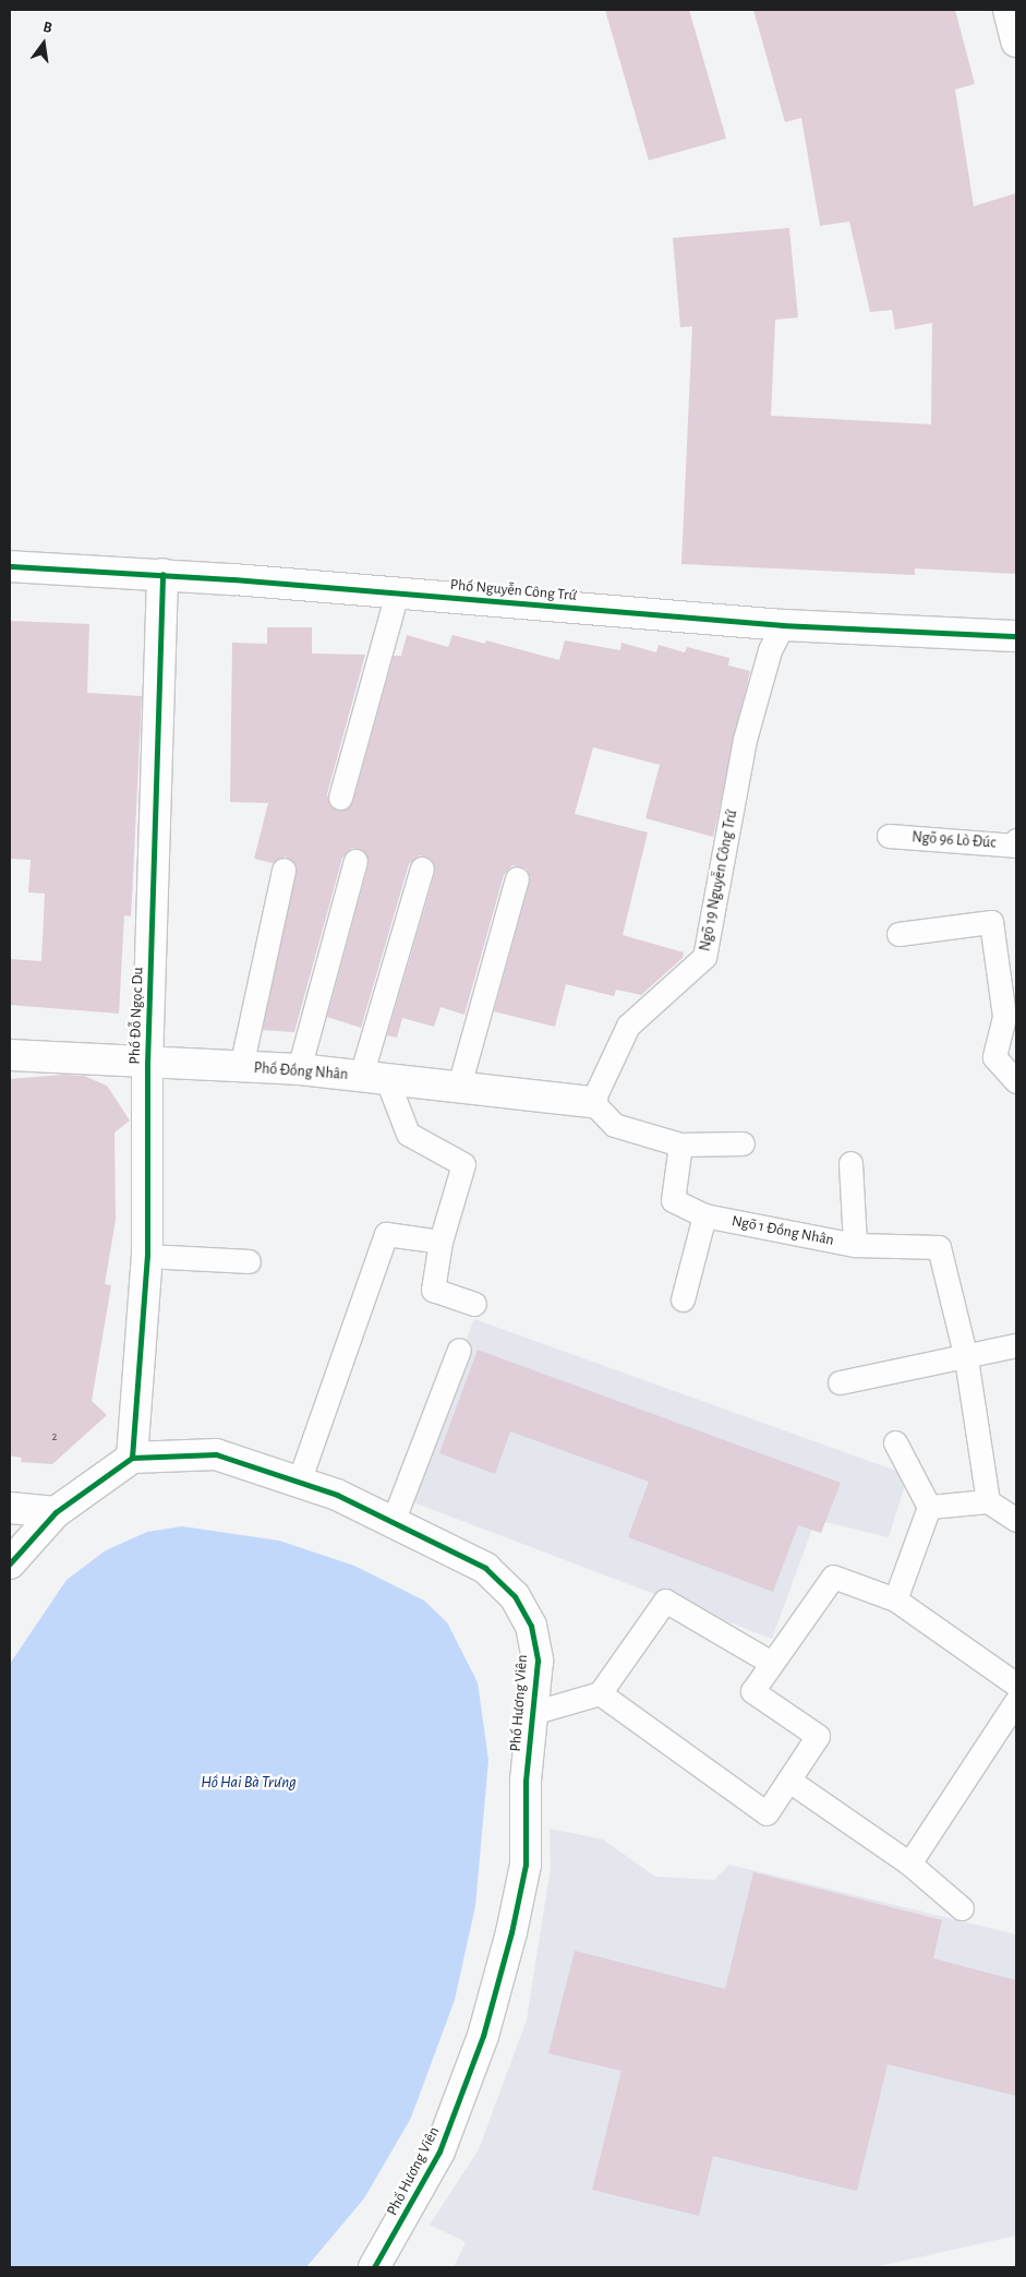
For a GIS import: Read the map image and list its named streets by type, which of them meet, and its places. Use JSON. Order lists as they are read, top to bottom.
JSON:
{
  "streets": {
    "street": [
      "Phố Nguyễn Công Trứ",
      "Phố Đỗ Ngọc Du",
      "Phố Đồng Nhân",
      "Phố Hương Viên"
    ],
    "lane": ["Ngõ 96 Lò Đúc", "Ngõ 19 Nguyễn Công Trứ", "Ngõ 1 Đồng Nhân"]
  },
  "crossings": [
    ["Phố Nguyễn Công Trứ", "Ngõ 19 Nguyễn Công Trứ"],
    ["Phố Nguyễn Công Trứ", "Phố Đỗ Ngọc Du"],
    ["Ngõ 19 Nguyễn Công Trứ", "Phố Đồng Nhân"],
    ["Phố Đỗ Ngọc Du", "Phố Đồng Nhân"],
    ["Phố Đỗ Ngọc Du", "Phố Hương Viên"]
  ],
  "water": ["Hồ Hai Bà Trưng"],
  "house_numbers": ["2"],
  "north": "top"
}
